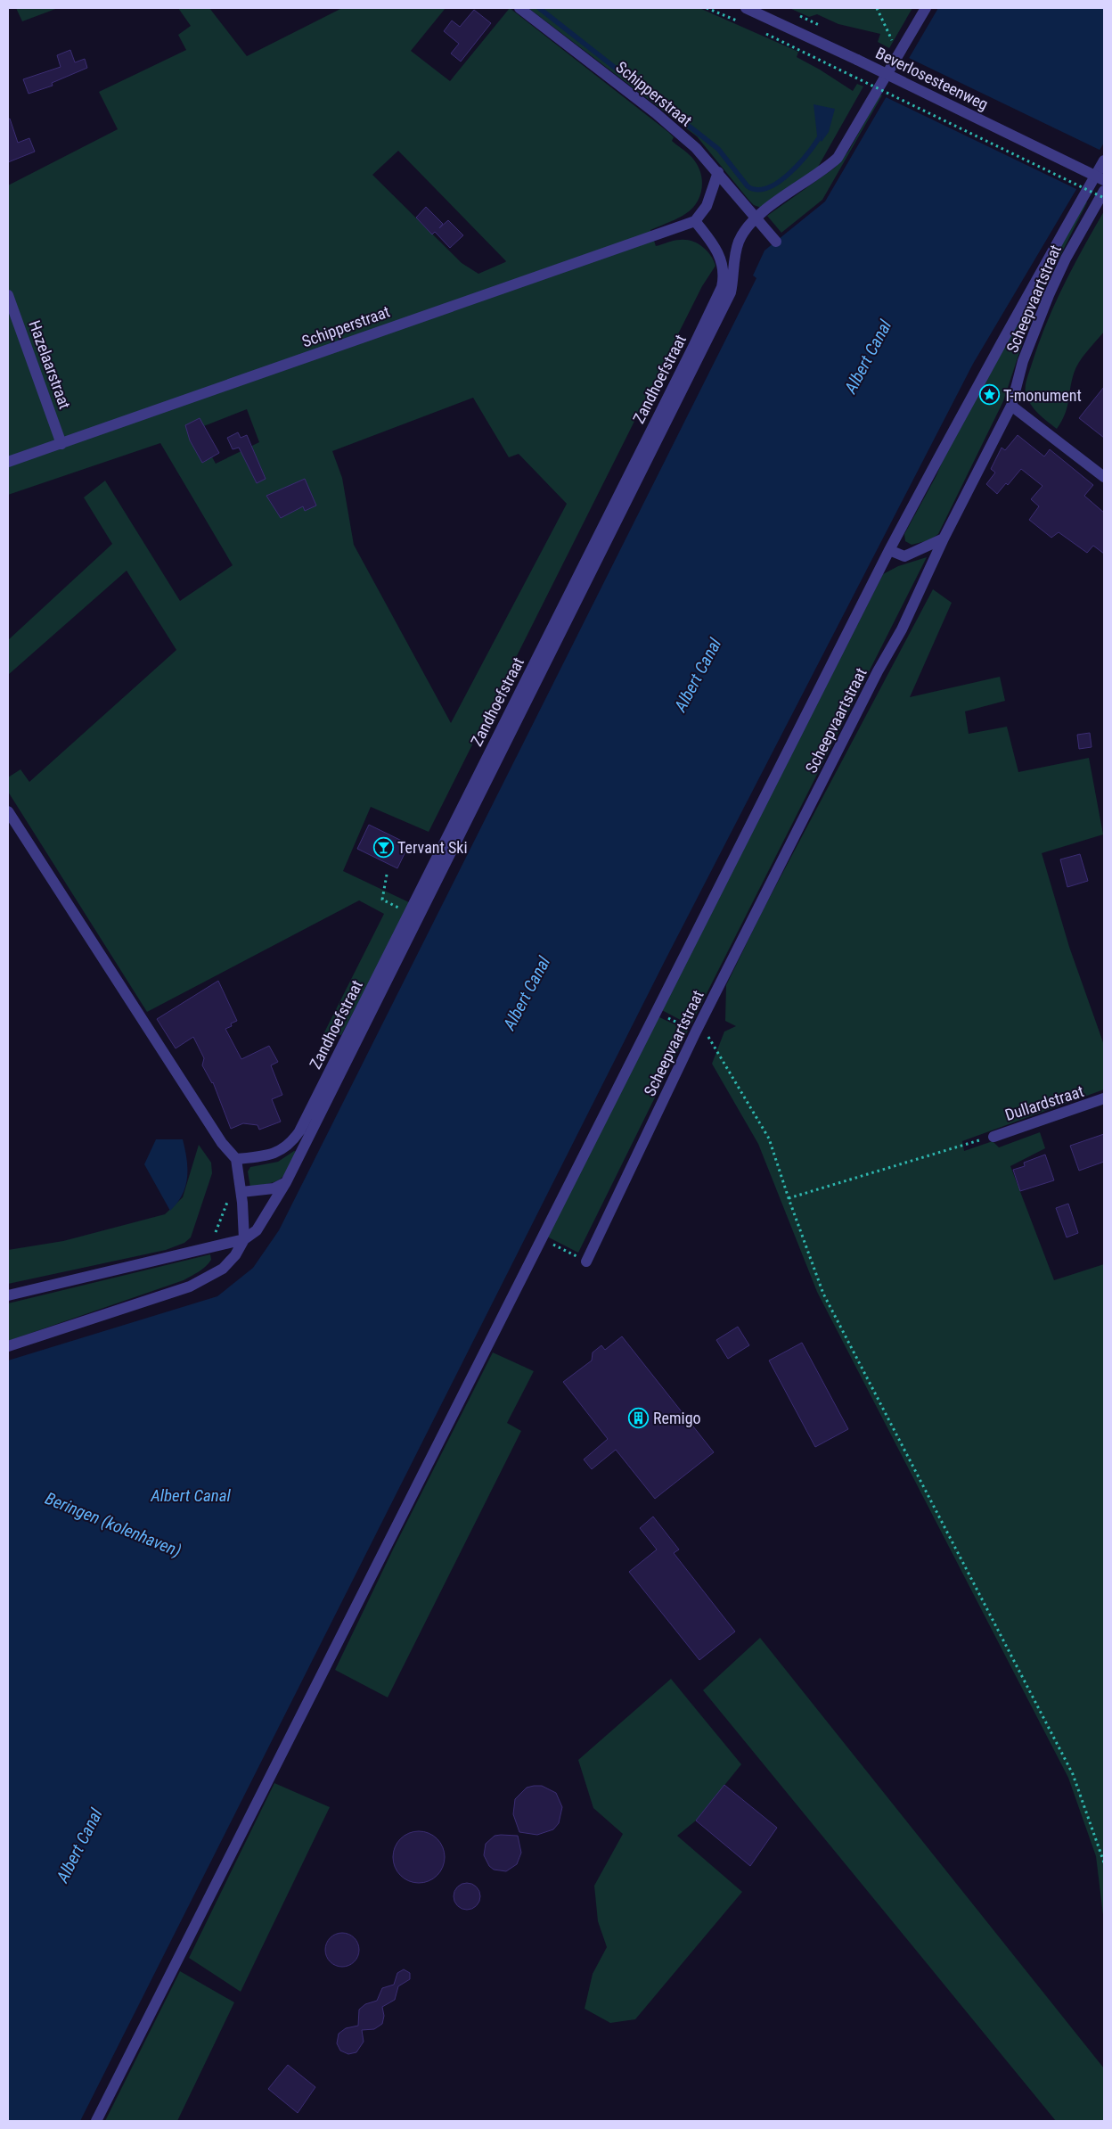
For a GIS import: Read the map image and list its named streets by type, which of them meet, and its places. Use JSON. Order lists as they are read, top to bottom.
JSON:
{
  "streets": {
    "street": [
      "Beverlosesteenweg",
      "Schipperstraat",
      "Scheepvaartstraat",
      "Hazelaarstraat",
      "Zandhoefstraat",
      "Dullardstraat"
    ]
  },
  "crossings": [
    ["Schipperstraat", "Hazelaarstraat"],
    ["Schipperstraat", "Zandhoefstraat"]
  ],
  "water": ["Albert Canal", "Beringen (kolenhaven)"],
  "places": {
    "place": ["T-monument"],
    "bar": ["Tervant Ski"],
    "building": ["Remigo"]
  }
}
